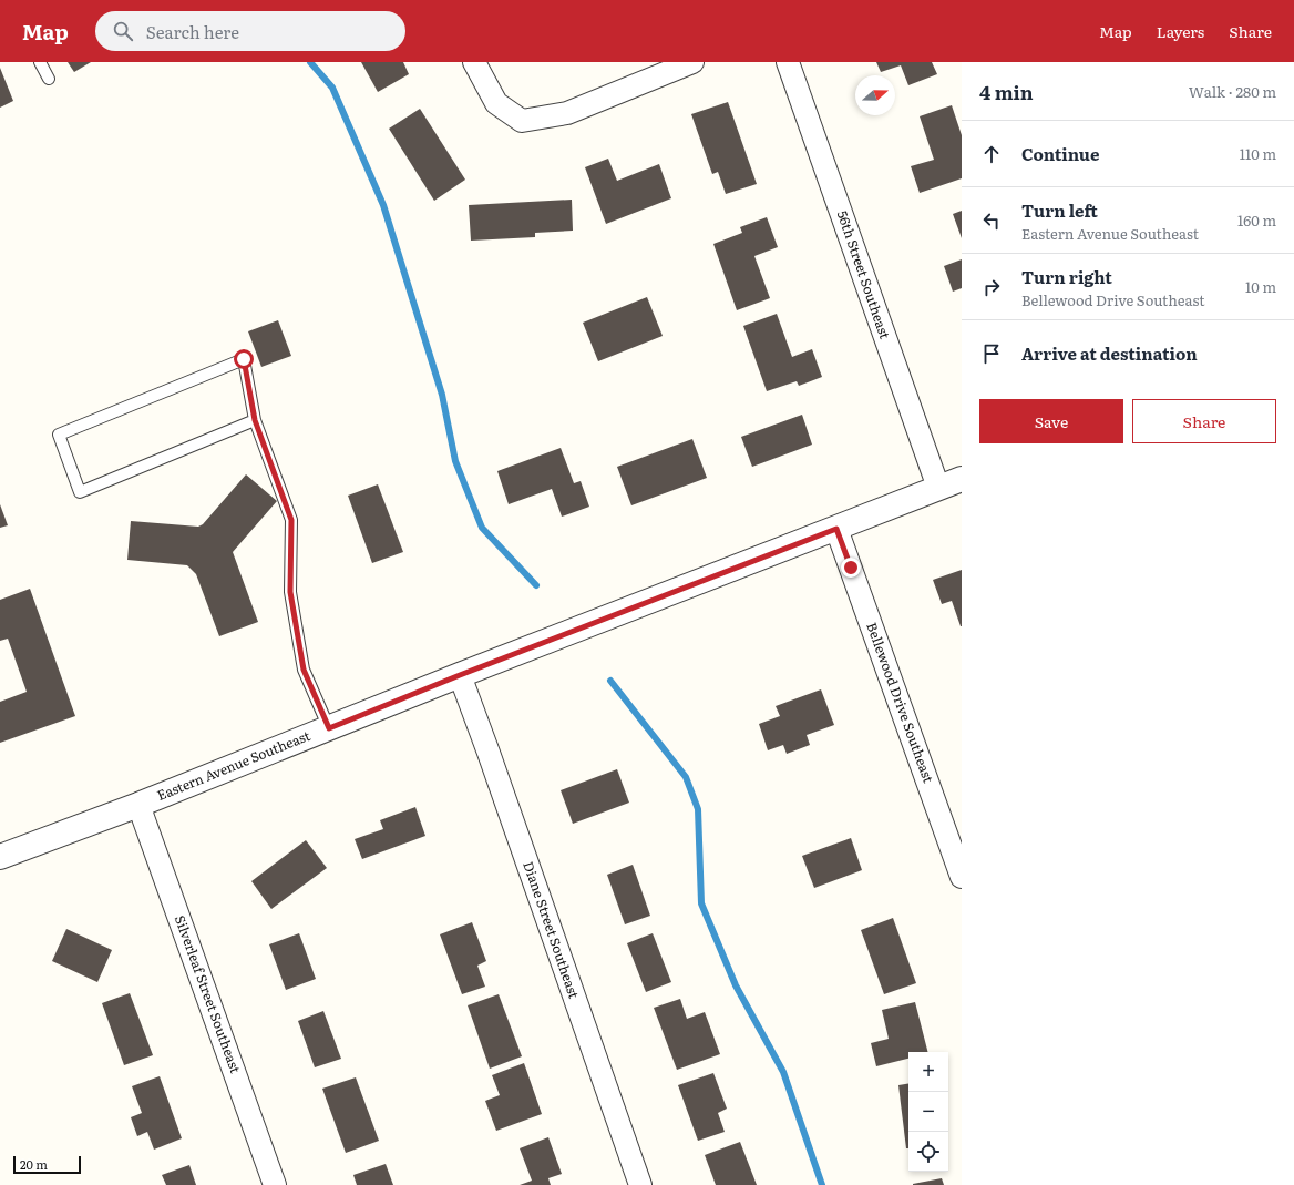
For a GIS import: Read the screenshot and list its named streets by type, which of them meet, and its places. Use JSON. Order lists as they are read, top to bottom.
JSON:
{
  "streets": {
    "street": [
      "56th Street Southeast",
      "Bellewood Drive Southeast",
      "Eastern Avenue Southeast",
      "Diane Street Southeast",
      "Silverleaf Street Southeast"
    ]
  },
  "crossings": [
    ["56th Street Southeast", "Eastern Avenue Southeast"],
    ["Bellewood Drive Southeast", "Eastern Avenue Southeast"],
    ["Eastern Avenue Southeast", "Diane Street Southeast"],
    ["Eastern Avenue Southeast", "Silverleaf Street Southeast"]
  ],
  "scale_bar": "20 m",
  "north": "right",
  "page": {
    "header": "Map",
    "search": "Search here",
    "nav": ["Map", "Layers", "Share"],
    "heading": ["4 min", "Walk · 280 m"],
    "list": [
      ["Continue", "110 m"],
      ["Turn left", "Eastern Avenue Southeast", "160 m"],
      ["Turn right", "Bellewood Drive Southeast", "10 m"],
      "Arrive at destination"
    ],
    "buttons": ["Save", "Share"],
    "map_buttons": ["+", "−"],
    "scale": "20 m"
  }
}
